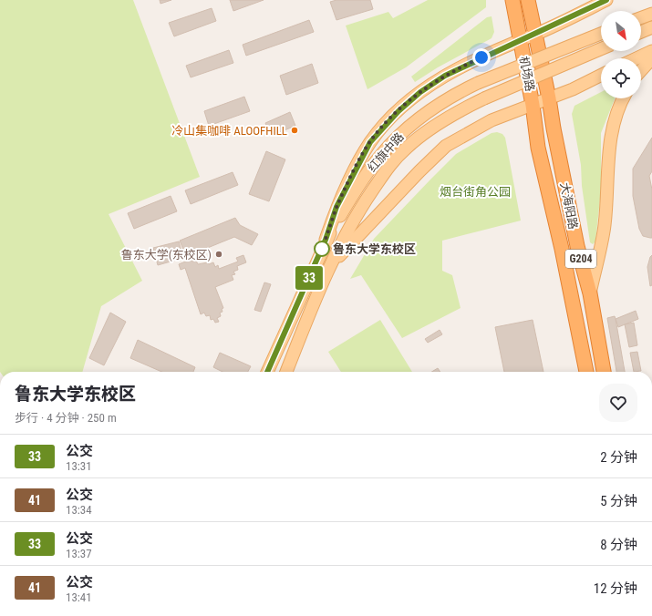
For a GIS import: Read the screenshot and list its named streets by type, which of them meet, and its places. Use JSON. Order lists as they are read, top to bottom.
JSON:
{
  "streets": {
    "highway": ["机场路", "大海阳路", "G204"],
    "main road": ["红旗中路"]
  },
  "crossings": [
    ["机场路", "大海阳路"],
    ["大海阳路", "G204"]
  ],
  "parks": ["烟台街角公园"],
  "places": ["冷山集咖啡 ALOOFHILL", "鲁东大学东校区", "鲁东大学(东校区)"],
  "lines": ["bus line 33"],
  "north": "bottom right",
  "page": {
    "on_map": "33",
    "heading": ["鲁东大学东校区", "步行 · 4 分钟 · 250 m"],
    "list": [
      {
        "mark": "33",
        "name": "公交",
        "note": "13:31",
        "value": "2 分钟"
      },
      {
        "mark": "41",
        "name": "公交",
        "note": "13:34",
        "value": "5 分钟"
      },
      {
        "mark": "33",
        "name": "公交",
        "note": "13:37",
        "value": "8 分钟"
      },
      {
        "mark": "41",
        "name": "公交",
        "note": "13:41",
        "value": "12 分钟"
      }
    ]
  }
}
